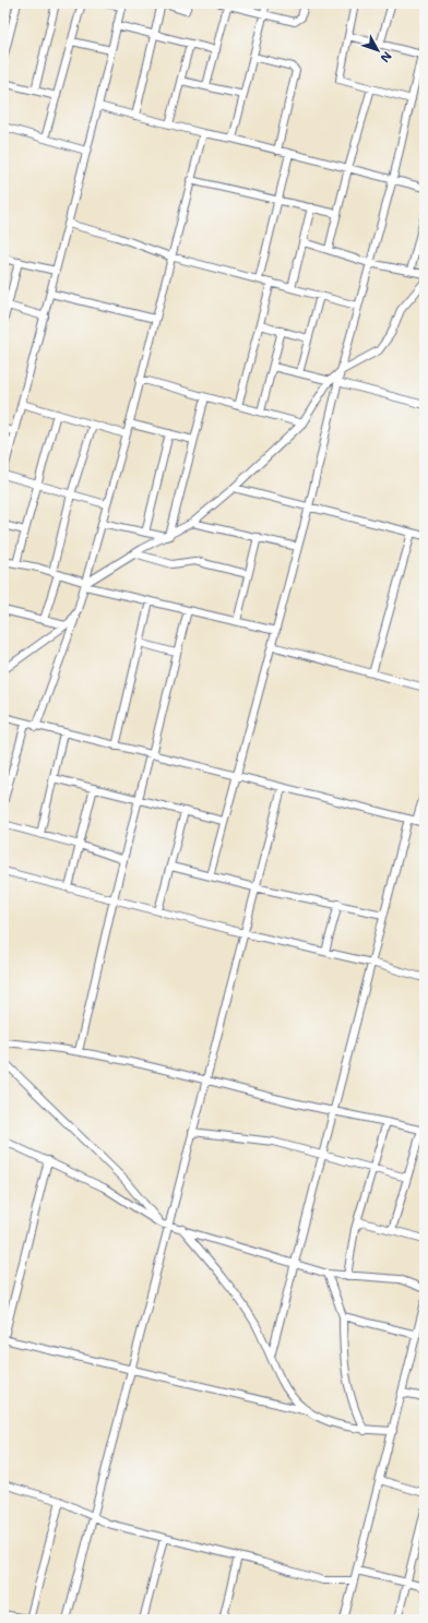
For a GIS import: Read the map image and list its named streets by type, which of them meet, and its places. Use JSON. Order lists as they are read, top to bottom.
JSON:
{
  "north": "bottom right"
}
